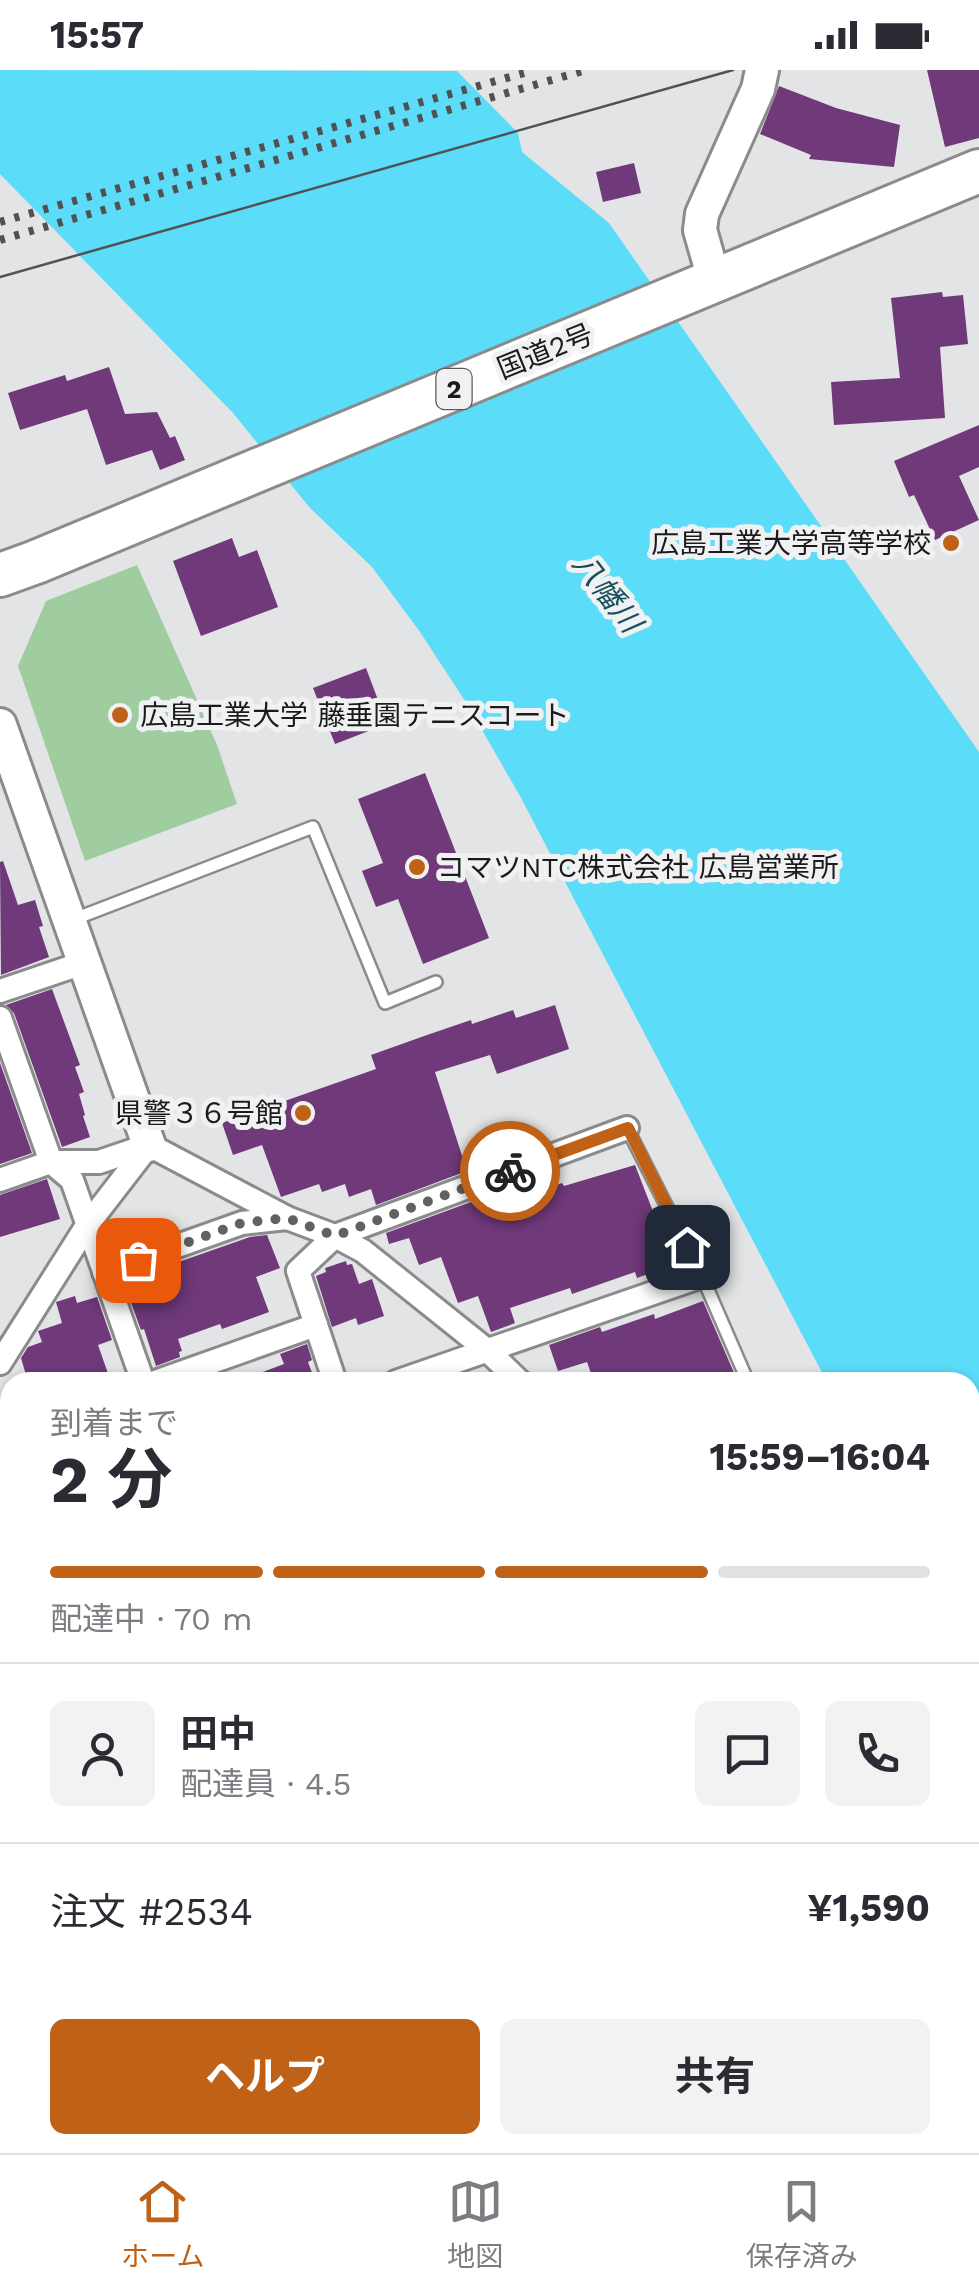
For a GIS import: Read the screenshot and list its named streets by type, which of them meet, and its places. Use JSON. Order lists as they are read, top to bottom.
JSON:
{
  "streets": {
    "highway": ["国道2号", "2"]
  },
  "water": ["八幡川"],
  "places": [
    "広島工業大学高等学校",
    "広島工業大学 藤垂園テニスコート",
    "コマツNTC株式会社 広島営業所",
    "県警３６号館"
  ],
  "page": {
    "status": "15:57",
    "heading": ["2 分", "到着まで", "15:59–16:04"],
    "panel": [
      "田中",
      "配達員 · 4.5",
      "注文 #2534",
      "¥1,590"
    ],
    "bar": "配達中 · 70 m",
    "buttons": ["ヘルプ", "共有"],
    "tabs": ["ホーム", "地図", "保存済み"]
  }
}
